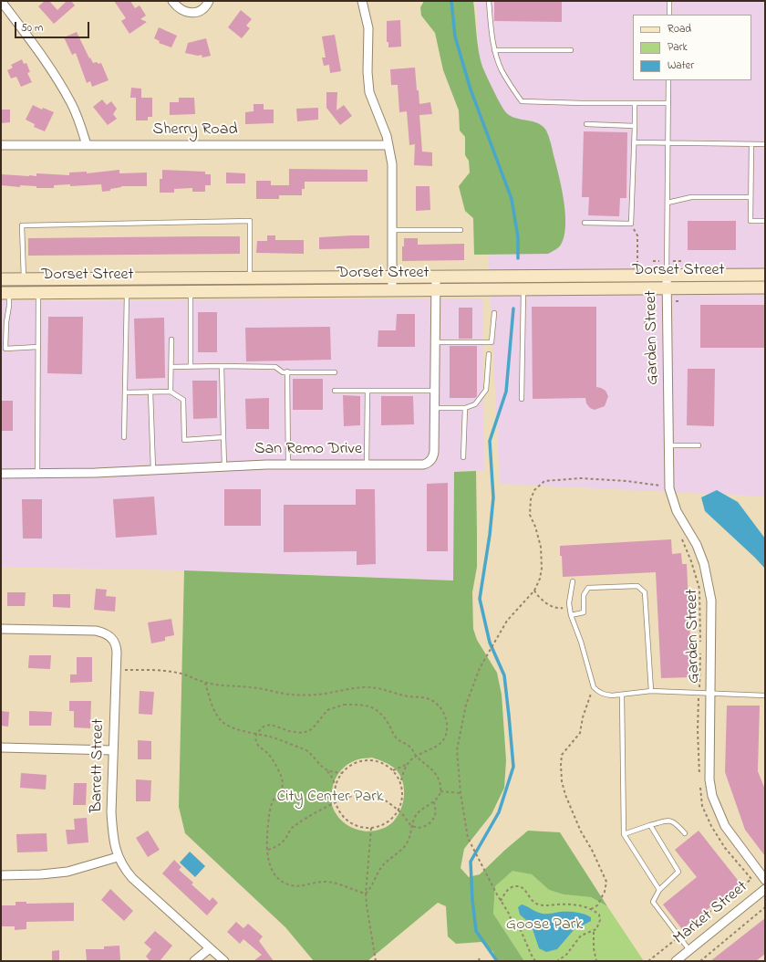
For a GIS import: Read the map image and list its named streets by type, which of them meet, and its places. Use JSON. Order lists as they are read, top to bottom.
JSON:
{
  "streets": {
    "main road": ["Dorset Street"],
    "street": [
      "Sherry Road",
      "Garden Street",
      "San Remo Drive",
      "Barrett Street",
      "Market Street"
    ]
  },
  "crossings": [
    ["Dorset Street", "Garden Street"],
    ["Dorset Street", "San Remo Drive"]
  ],
  "parks": ["City Center Park", "Goose Park"],
  "legend": ["Road", "Park", "Water"],
  "scale_bar": "50 m"
}
